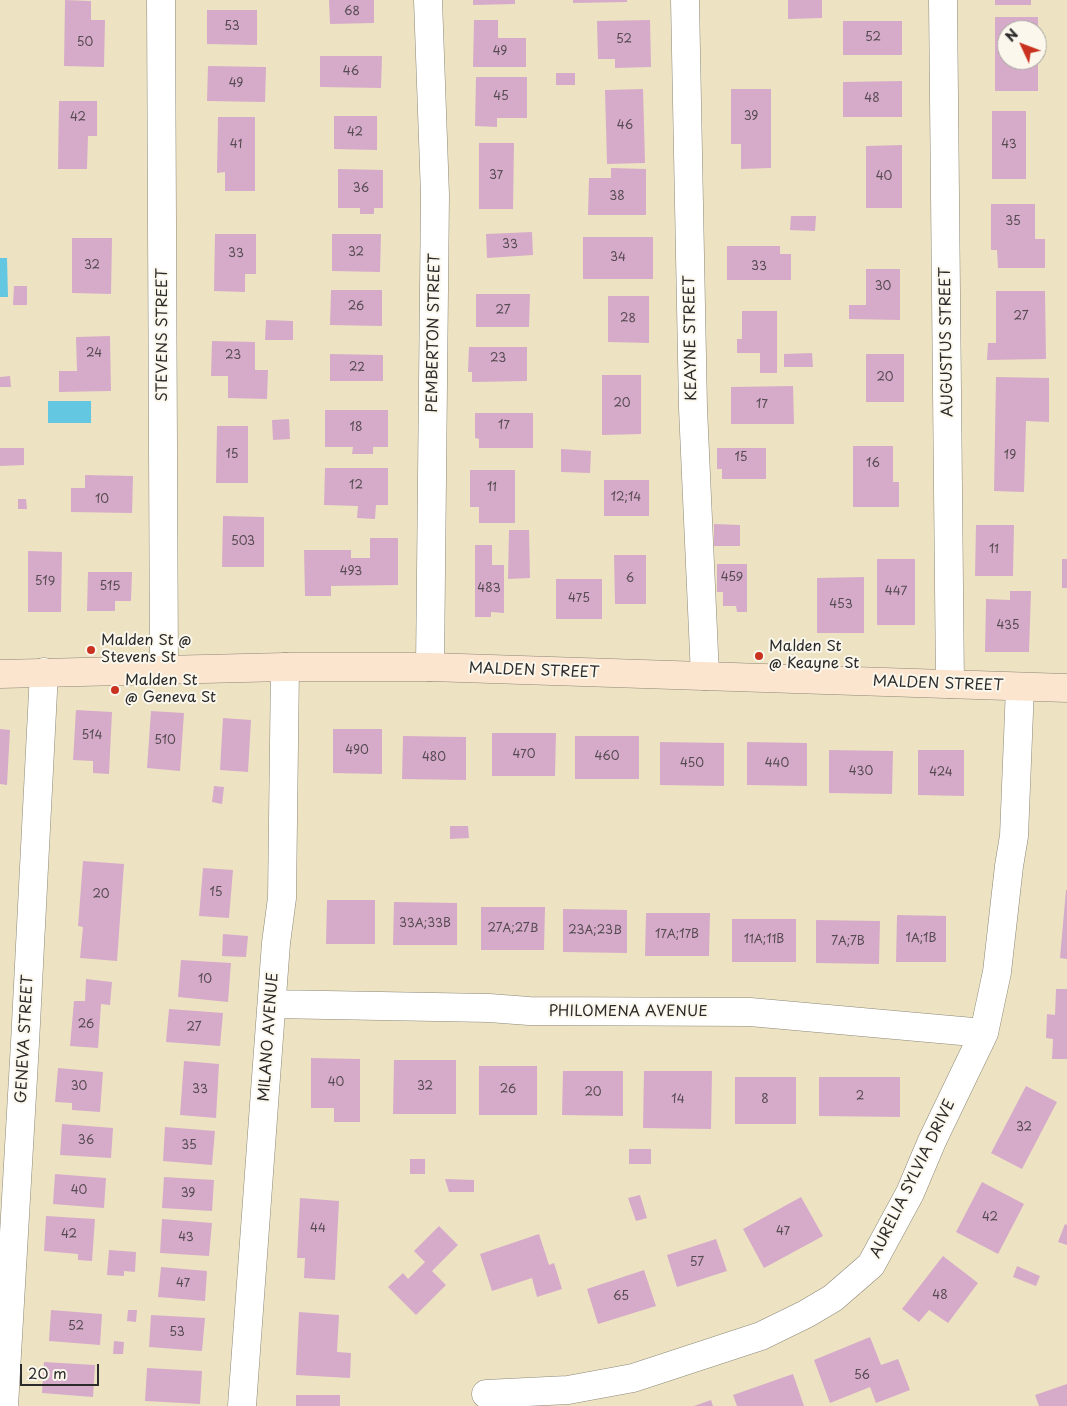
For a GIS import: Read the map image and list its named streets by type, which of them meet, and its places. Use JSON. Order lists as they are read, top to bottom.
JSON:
{
  "streets": {
    "street": [
      "PEMBERTON STREET",
      "STEVENS STREET",
      "KEAYNE STREET",
      "AUGUSTUS STREET",
      "MALDEN STREET",
      "PHILOMENA AVENUE",
      "MILANO AVENUE",
      "GENEVA STREET",
      "AURELIA SYLVIA DRIVE"
    ]
  },
  "crossings": [
    ["PEMBERTON STREET", "MALDEN STREET"],
    ["STEVENS STREET", "MALDEN STREET"],
    ["KEAYNE STREET", "MALDEN STREET"],
    ["AUGUSTUS STREET", "MALDEN STREET"],
    ["MALDEN STREET", "MILANO AVENUE"],
    ["MALDEN STREET", "GENEVA STREET"],
    ["MALDEN STREET", "AURELIA SYLVIA DRIVE"],
    ["PHILOMENA AVENUE", "MILANO AVENUE"],
    ["PHILOMENA AVENUE", "AURELIA SYLVIA DRIVE"]
  ],
  "places": ["Malden St @ Stevens St", "Malden St @ Keayne St", "Malden St @ Geneva St"],
  "house_numbers": [
    "68",
    "53",
    "52",
    "52",
    "50",
    "49",
    "46",
    "49",
    "45",
    "48",
    "39",
    "42",
    "46",
    "42",
    "41",
    "43",
    "37",
    "40",
    "36",
    "38",
    "35",
    "33",
    "32",
    "33",
    "34",
    "32",
    "33",
    "30",
    "26",
    "27",
    "27",
    "28",
    "24",
    "23",
    "23",
    "22",
    "20",
    "20",
    "17",
    "17",
    "18",
    "15",
    "19",
    "15",
    "16",
    "12",
    "11",
    "12;14",
    "10",
    "503",
    "11",
    "493",
    "459",
    "6",
    "519",
    "515",
    "483",
    "447",
    "475",
    "453",
    "435",
    "514",
    "510",
    "490",
    "470",
    "460",
    "480",
    "450",
    "440",
    "430",
    "424",
    "15",
    "20",
    "33A;33B",
    "27A;27B",
    "23A;23B",
    "17A;17B",
    "1A;1B",
    "11A;11B",
    "7A;7B",
    "10",
    "26",
    "27",
    "40",
    "30",
    "32",
    "33",
    "26",
    "20",
    "2",
    "14",
    "8",
    "32",
    "36",
    "35",
    "40",
    "39",
    "42",
    "44",
    "47",
    "42",
    "43",
    "57",
    "47",
    "48",
    "65",
    "52",
    "53",
    "56"
  ],
  "scale_bar": "20 m",
  "north": "top left"
}
